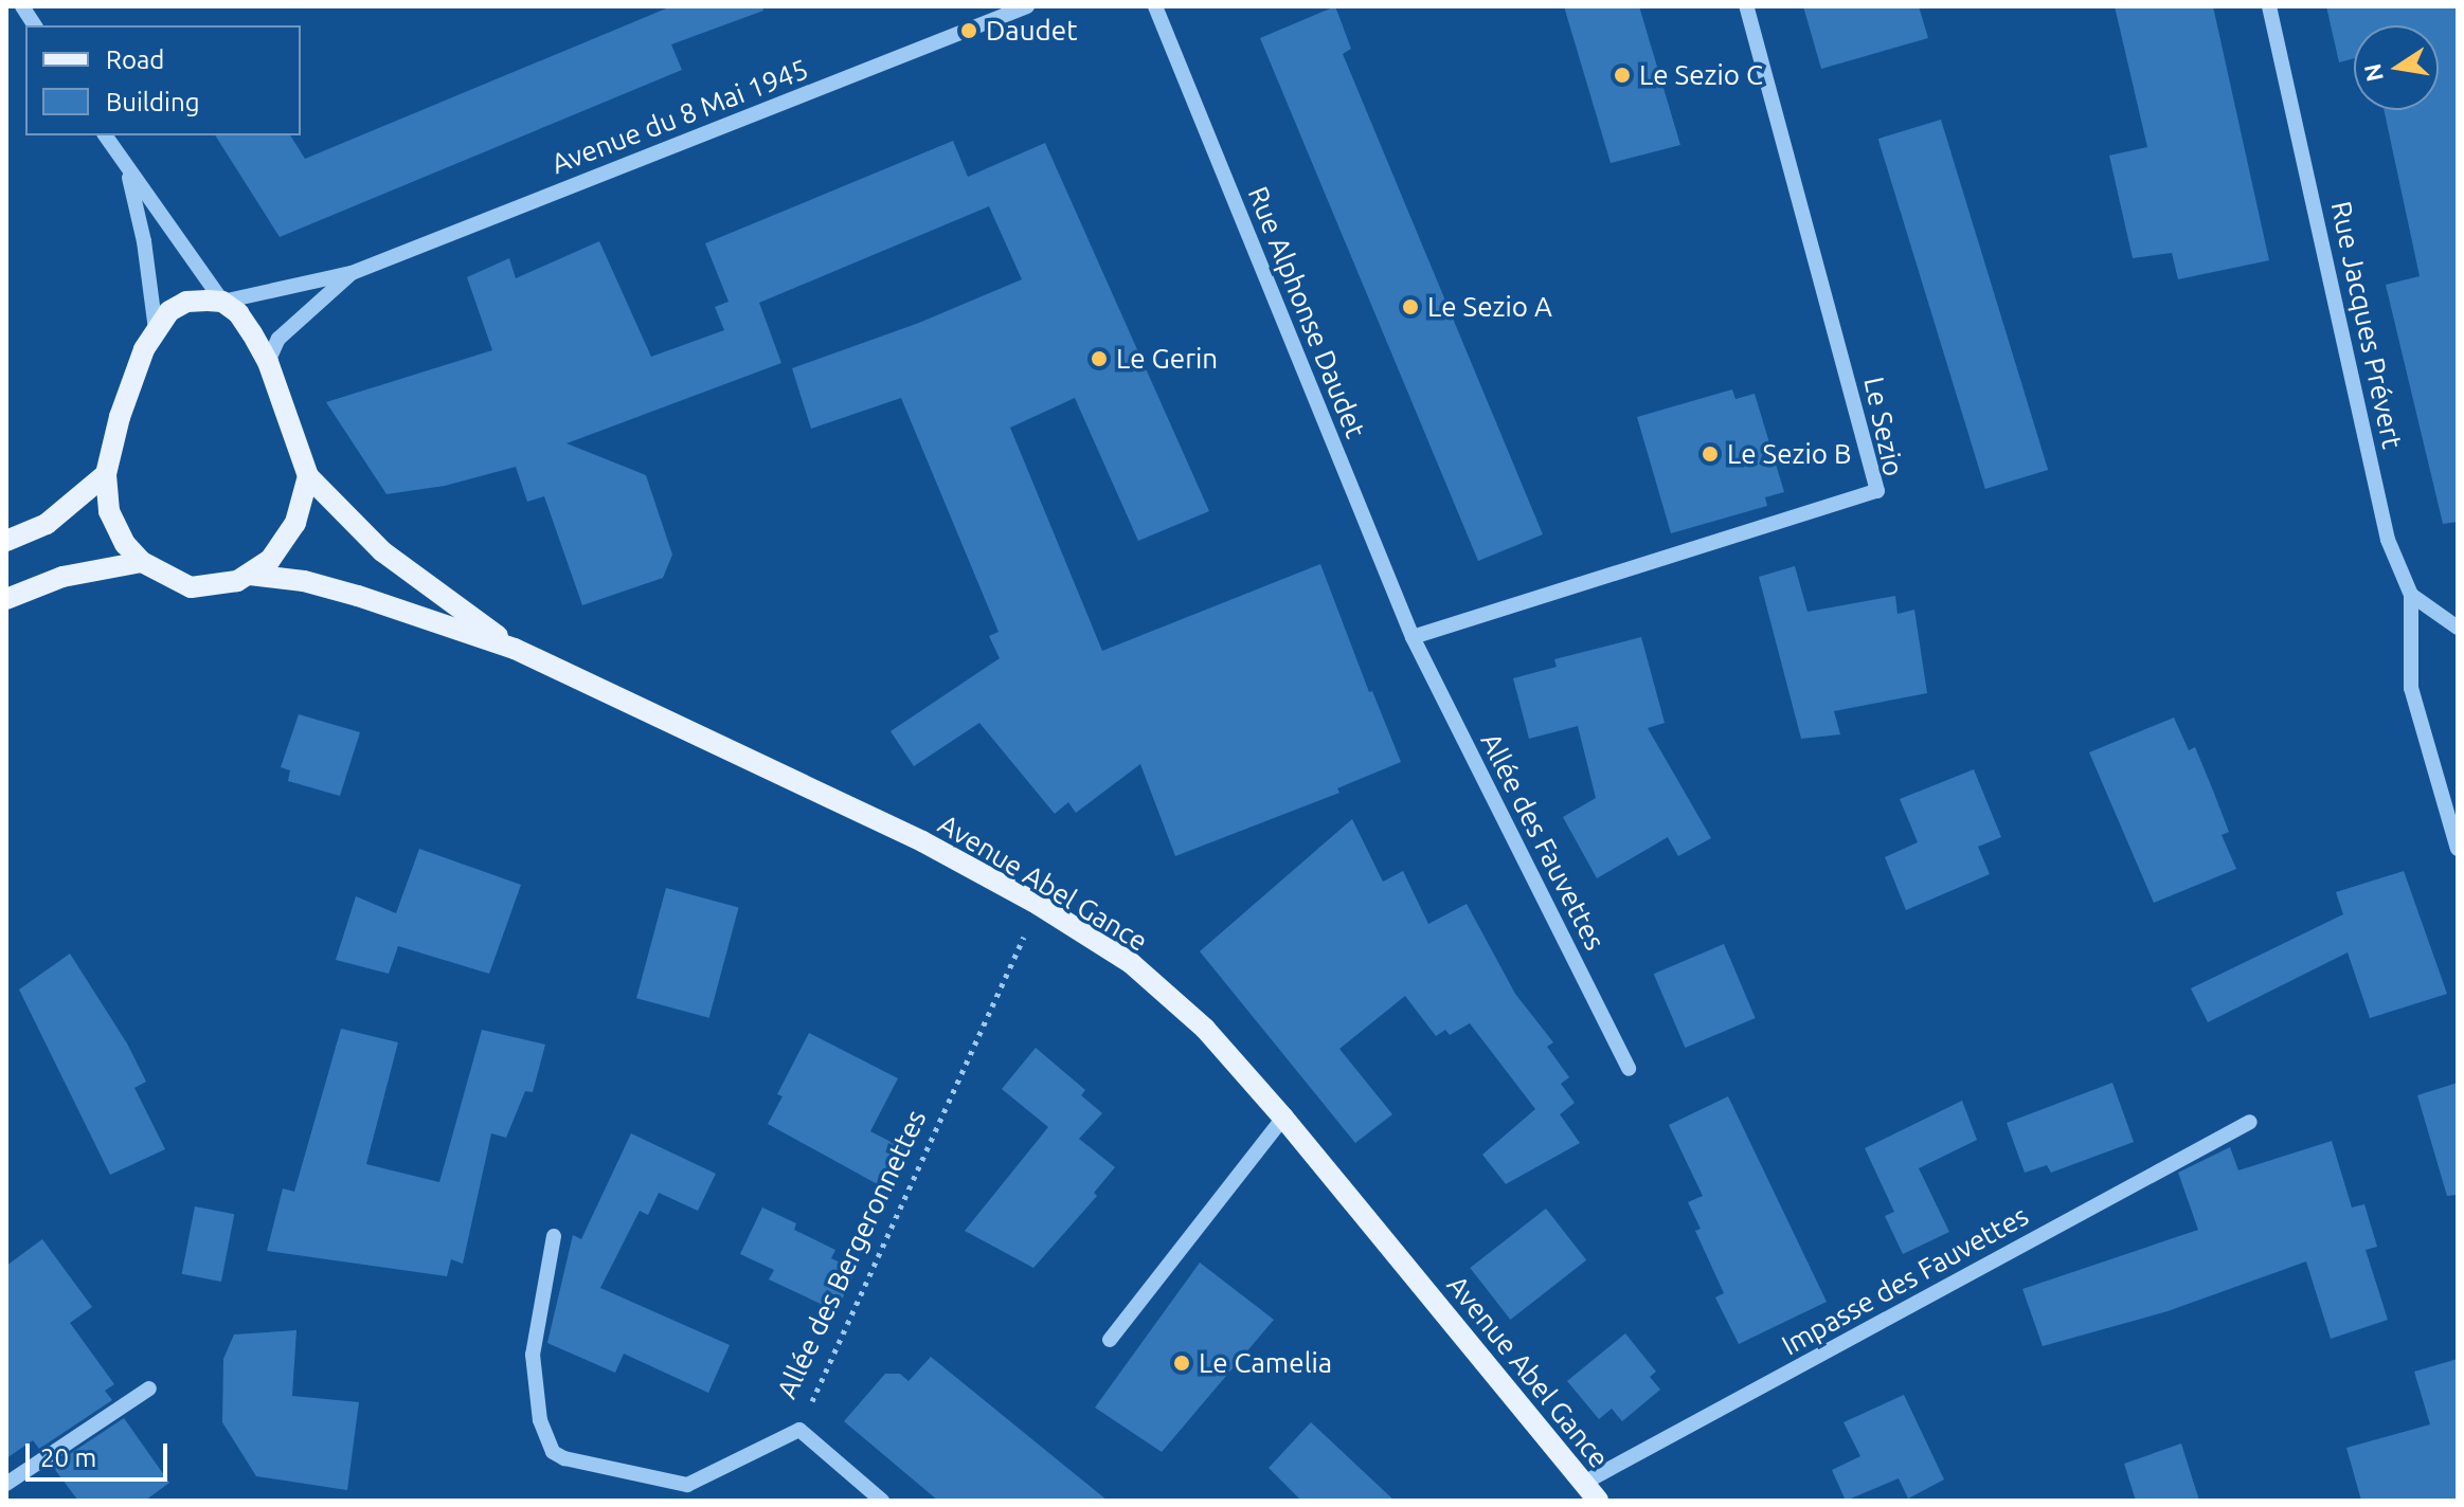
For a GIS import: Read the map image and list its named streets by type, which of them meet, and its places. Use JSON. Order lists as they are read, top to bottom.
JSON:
{
  "streets": {
    "main road": ["Avenue Abel Gance"],
    "street": [
      "Avenue du 8 Mai 1945",
      "Rue Alphonse Daudet",
      "Rue Jacques Prévert",
      "Le Sezio",
      "Allée des Fauvettes",
      "Allée des Bergeronnettes",
      "Impasse des Fauvettes"
    ]
  },
  "crossings": [
    ["Avenue du 8 Mai 1945", "Avenue Abel Gance"],
    ["Rue Alphonse Daudet", "Le Sezio"],
    ["Rue Alphonse Daudet", "Allée des Fauvettes"],
    ["Le Sezio", "Allée des Fauvettes"],
    ["Avenue Abel Gance", "Allée des Bergeronnettes"],
    ["Avenue Abel Gance", "Impasse des Fauvettes"]
  ],
  "places": [
    "Daudet",
    "Le Sezio C",
    "Le Sezio A",
    "Le Gerin",
    "Le Sezio B",
    "Le Camelia"
  ],
  "legend": ["Road", "Building"],
  "scale_bar": "20 m",
  "north": "left"
}
